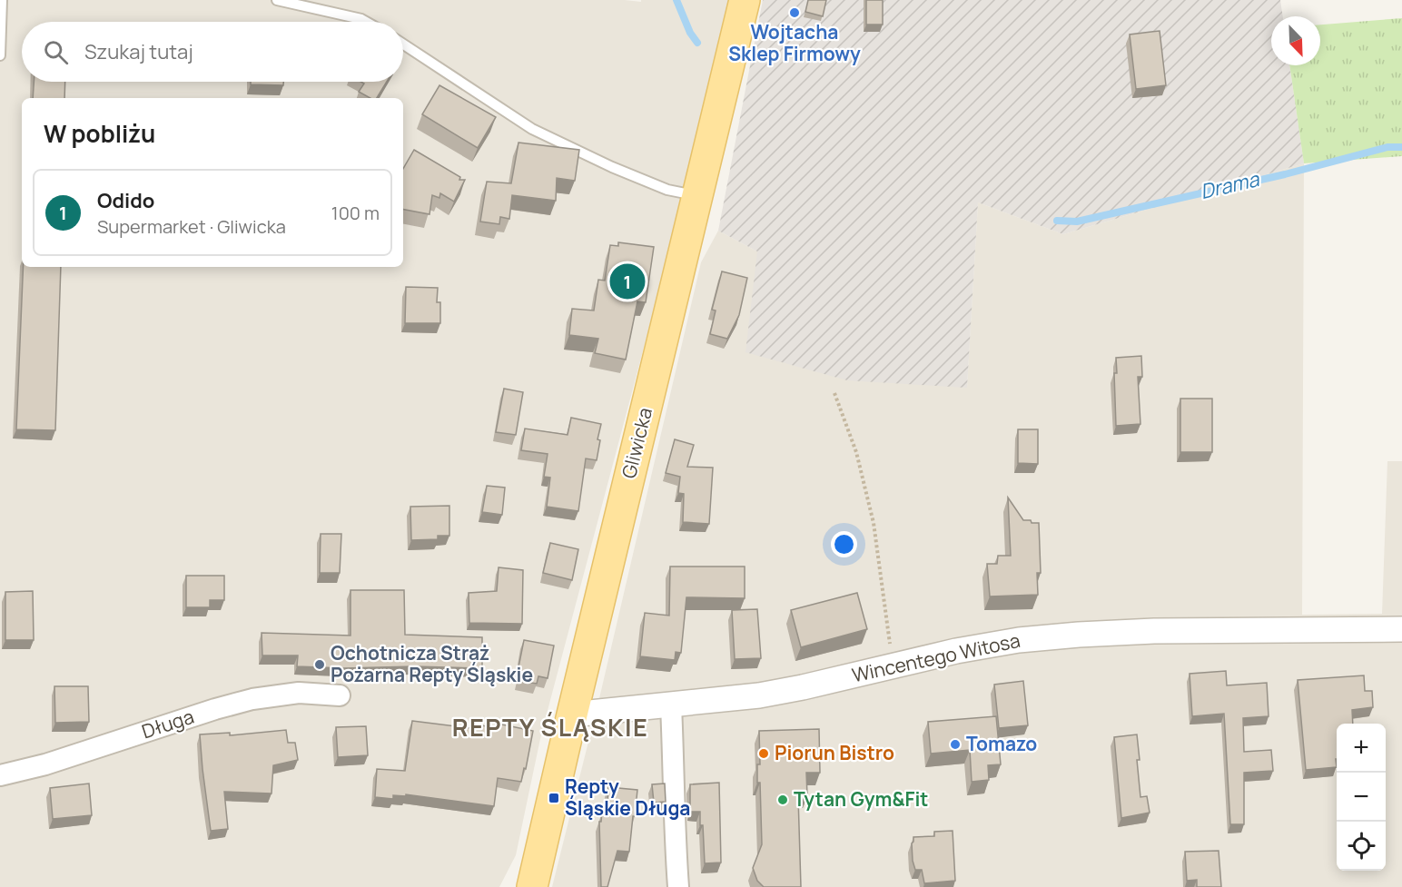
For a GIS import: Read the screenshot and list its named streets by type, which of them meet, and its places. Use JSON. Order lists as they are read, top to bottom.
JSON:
{
  "streets": {
    "main road": ["Gliwicka"],
    "street": ["Wincentego Witosa", "Długa"]
  },
  "crossings": [
    ["Gliwicka", "Wincentego Witosa"]
  ],
  "districts": ["REPTY ŚLĄSKIE"],
  "water": ["Drama"],
  "places": {
    "other": [
      "Wojtacha Sklep Firmowy",
      "Ochotnicza Straż Pożarna Repty Śląskie",
      "Tomazo",
      "Piorun Bistro",
      "Tytan Gym&Fit"
    ],
    "transit": ["Repty Śląskie Długa"]
  },
  "north": "bottom right",
  "page": {
    "search": "Szukaj tutaj",
    "heading": "W pobliżu",
    "list": [
      {
        "mark": "1",
        "name": "Odido",
        "note": "Supermarket · Gliwicka",
        "value": "100 m"
      }
    ],
    "pins": "1",
    "map_buttons": ["+", "−"]
  }
}
